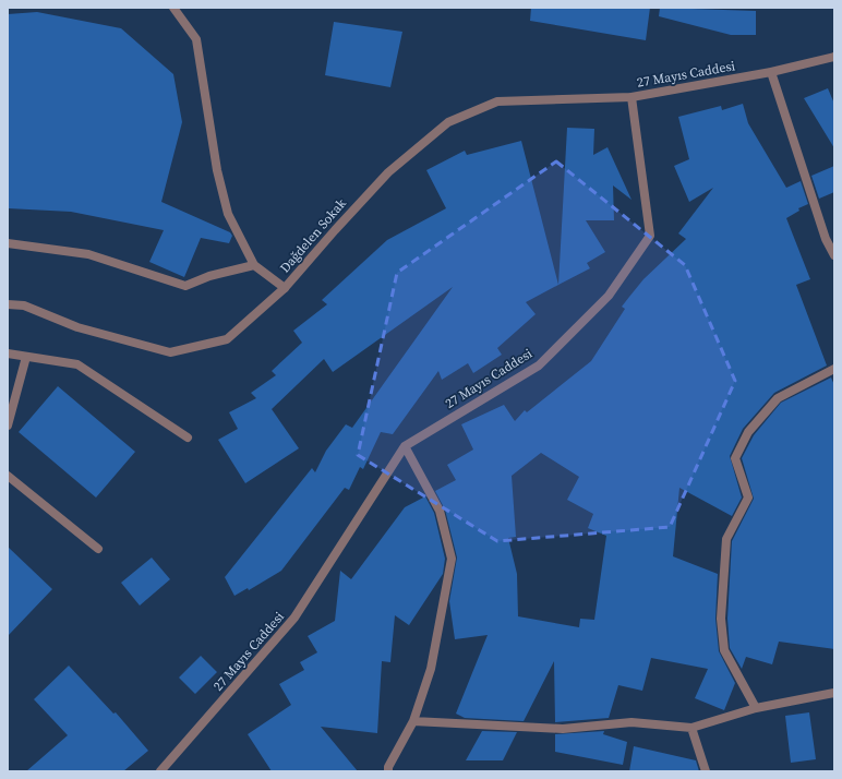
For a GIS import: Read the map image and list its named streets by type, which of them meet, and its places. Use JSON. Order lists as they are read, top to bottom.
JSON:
{
  "streets": {
    "street": ["27 Mayıs Caddesi", "Dağdelen Sokak"]
  },
  "crossings": [
    ["27 Mayıs Caddesi", "Dağdelen Sokak"]
  ]
}
